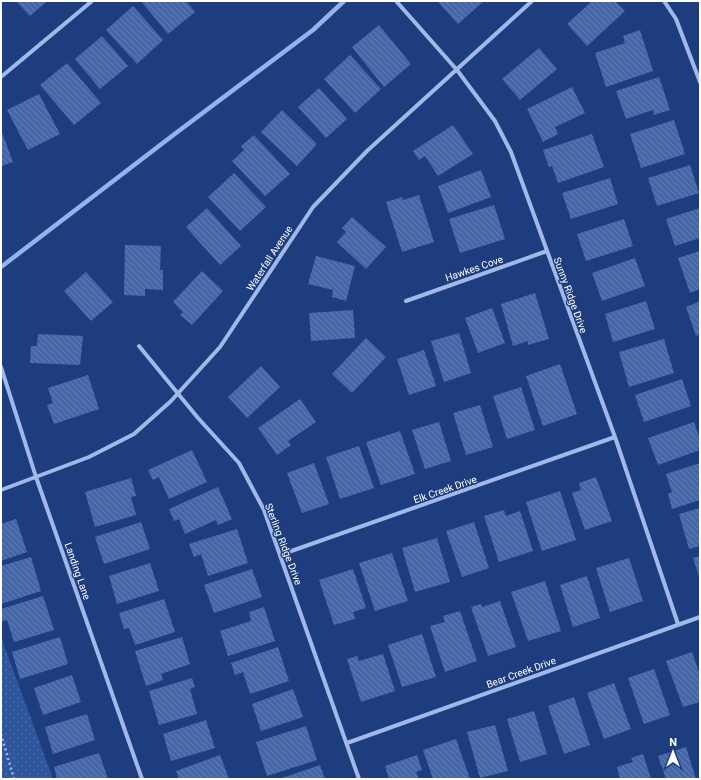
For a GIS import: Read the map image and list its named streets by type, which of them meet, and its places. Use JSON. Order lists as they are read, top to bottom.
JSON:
{
  "streets": {
    "street": [
      "Waterfall Avenue",
      "Hawkes Cove",
      "Sunny Ridge Drive",
      "Elk Creek Drive",
      "Sterling Ridge Drive",
      "Landing Lane",
      "Bear Creek Drive"
    ]
  },
  "crossings": [
    ["Waterfall Avenue", "Sunny Ridge Drive"],
    ["Waterfall Avenue", "Sterling Ridge Drive"],
    ["Waterfall Avenue", "Landing Lane"],
    ["Hawkes Cove", "Sunny Ridge Drive"],
    ["Sunny Ridge Drive", "Elk Creek Drive"],
    ["Sunny Ridge Drive", "Bear Creek Drive"],
    ["Elk Creek Drive", "Sterling Ridge Drive"],
    ["Sterling Ridge Drive", "Bear Creek Drive"]
  ],
  "north": "top"
}
